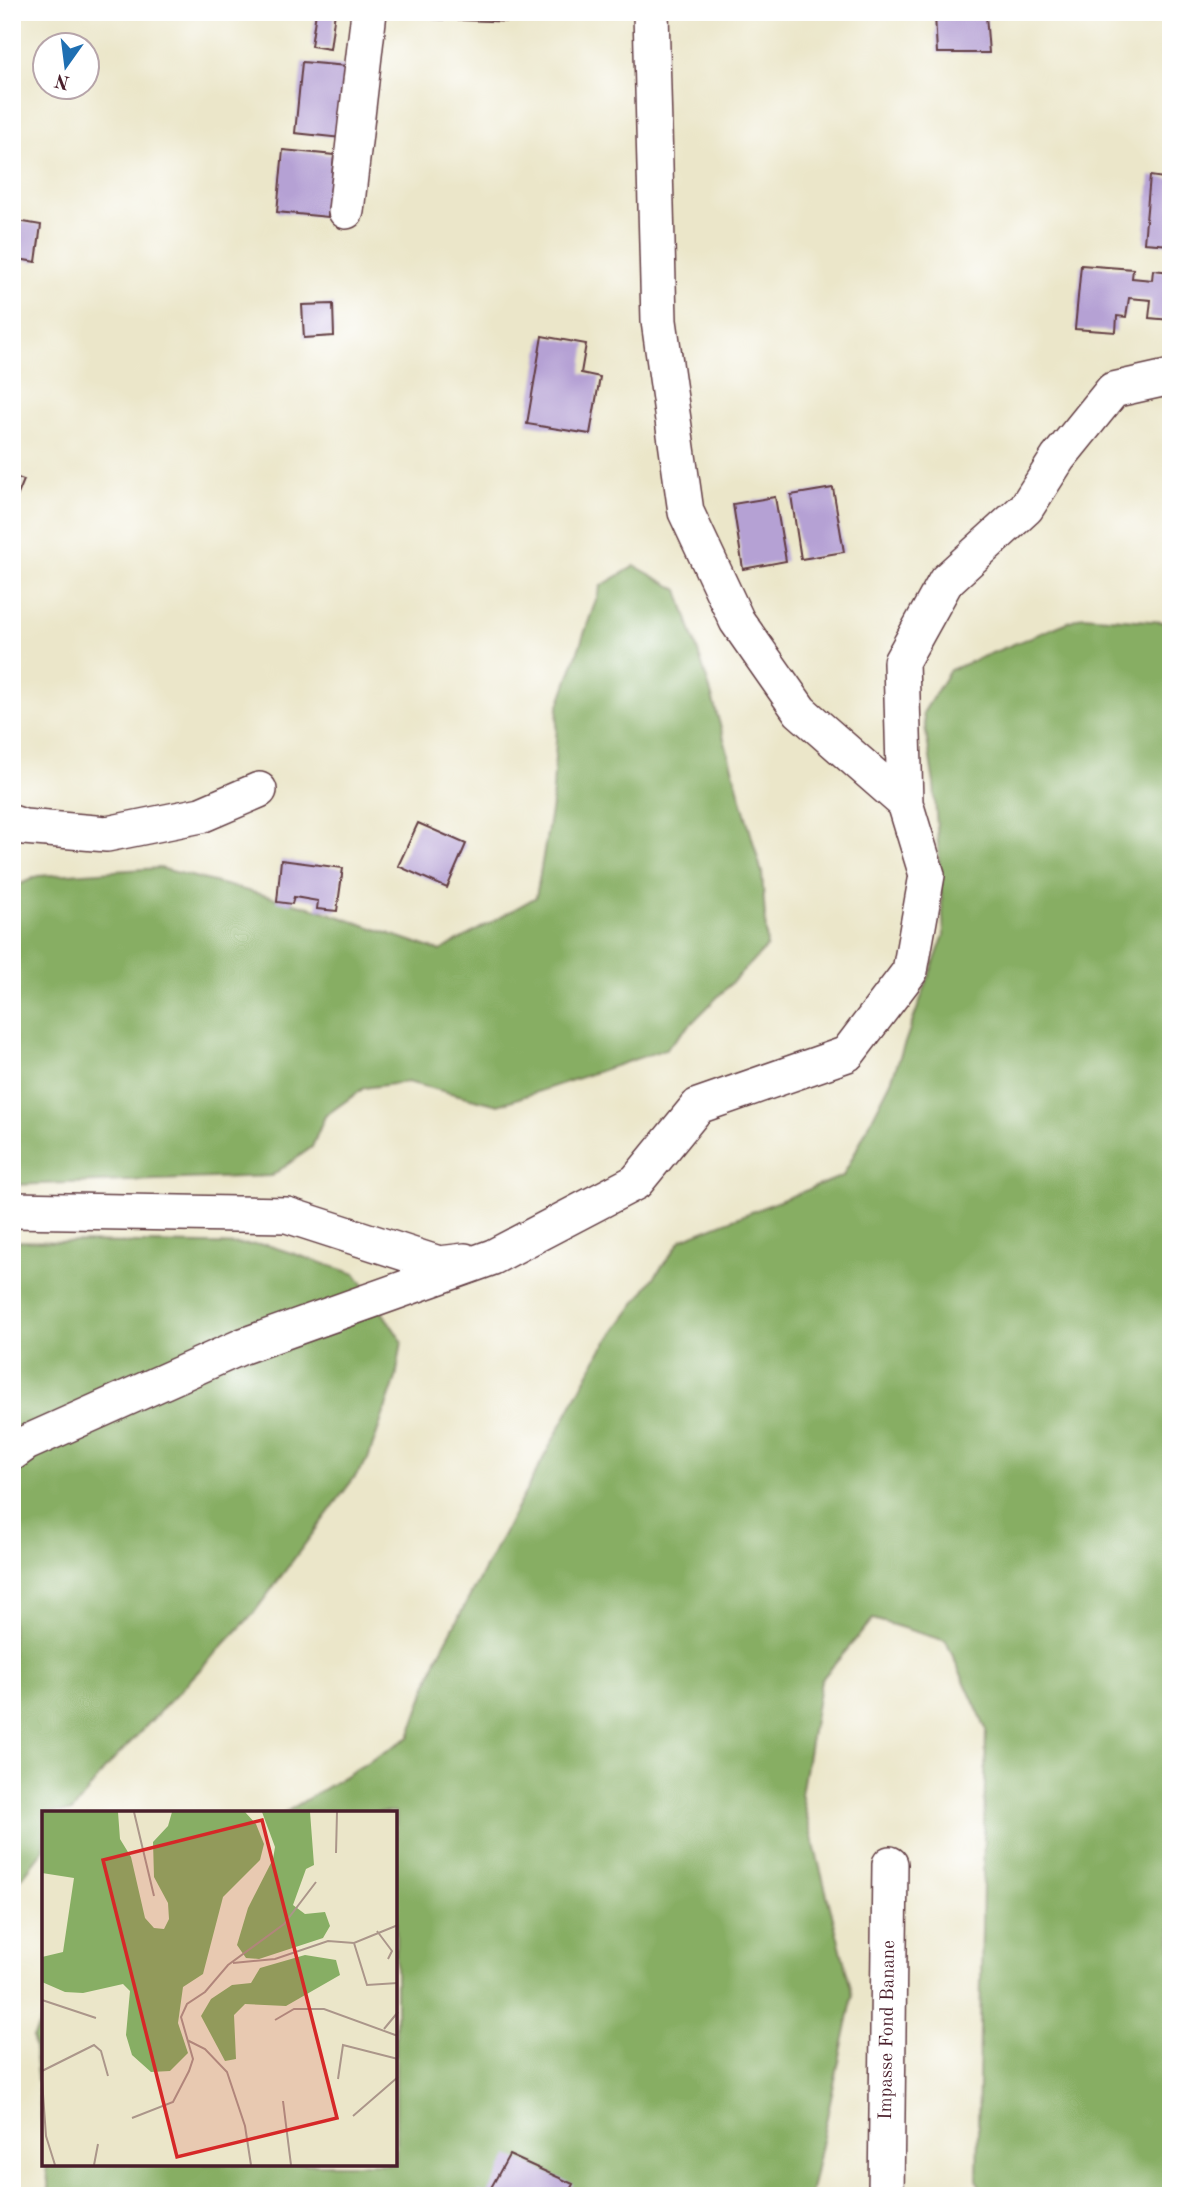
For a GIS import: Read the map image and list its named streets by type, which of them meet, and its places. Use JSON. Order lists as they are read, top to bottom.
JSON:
{
  "streets": {
    "street": ["Impasse Fond Banane"]
  },
  "north": "bottom"
}
